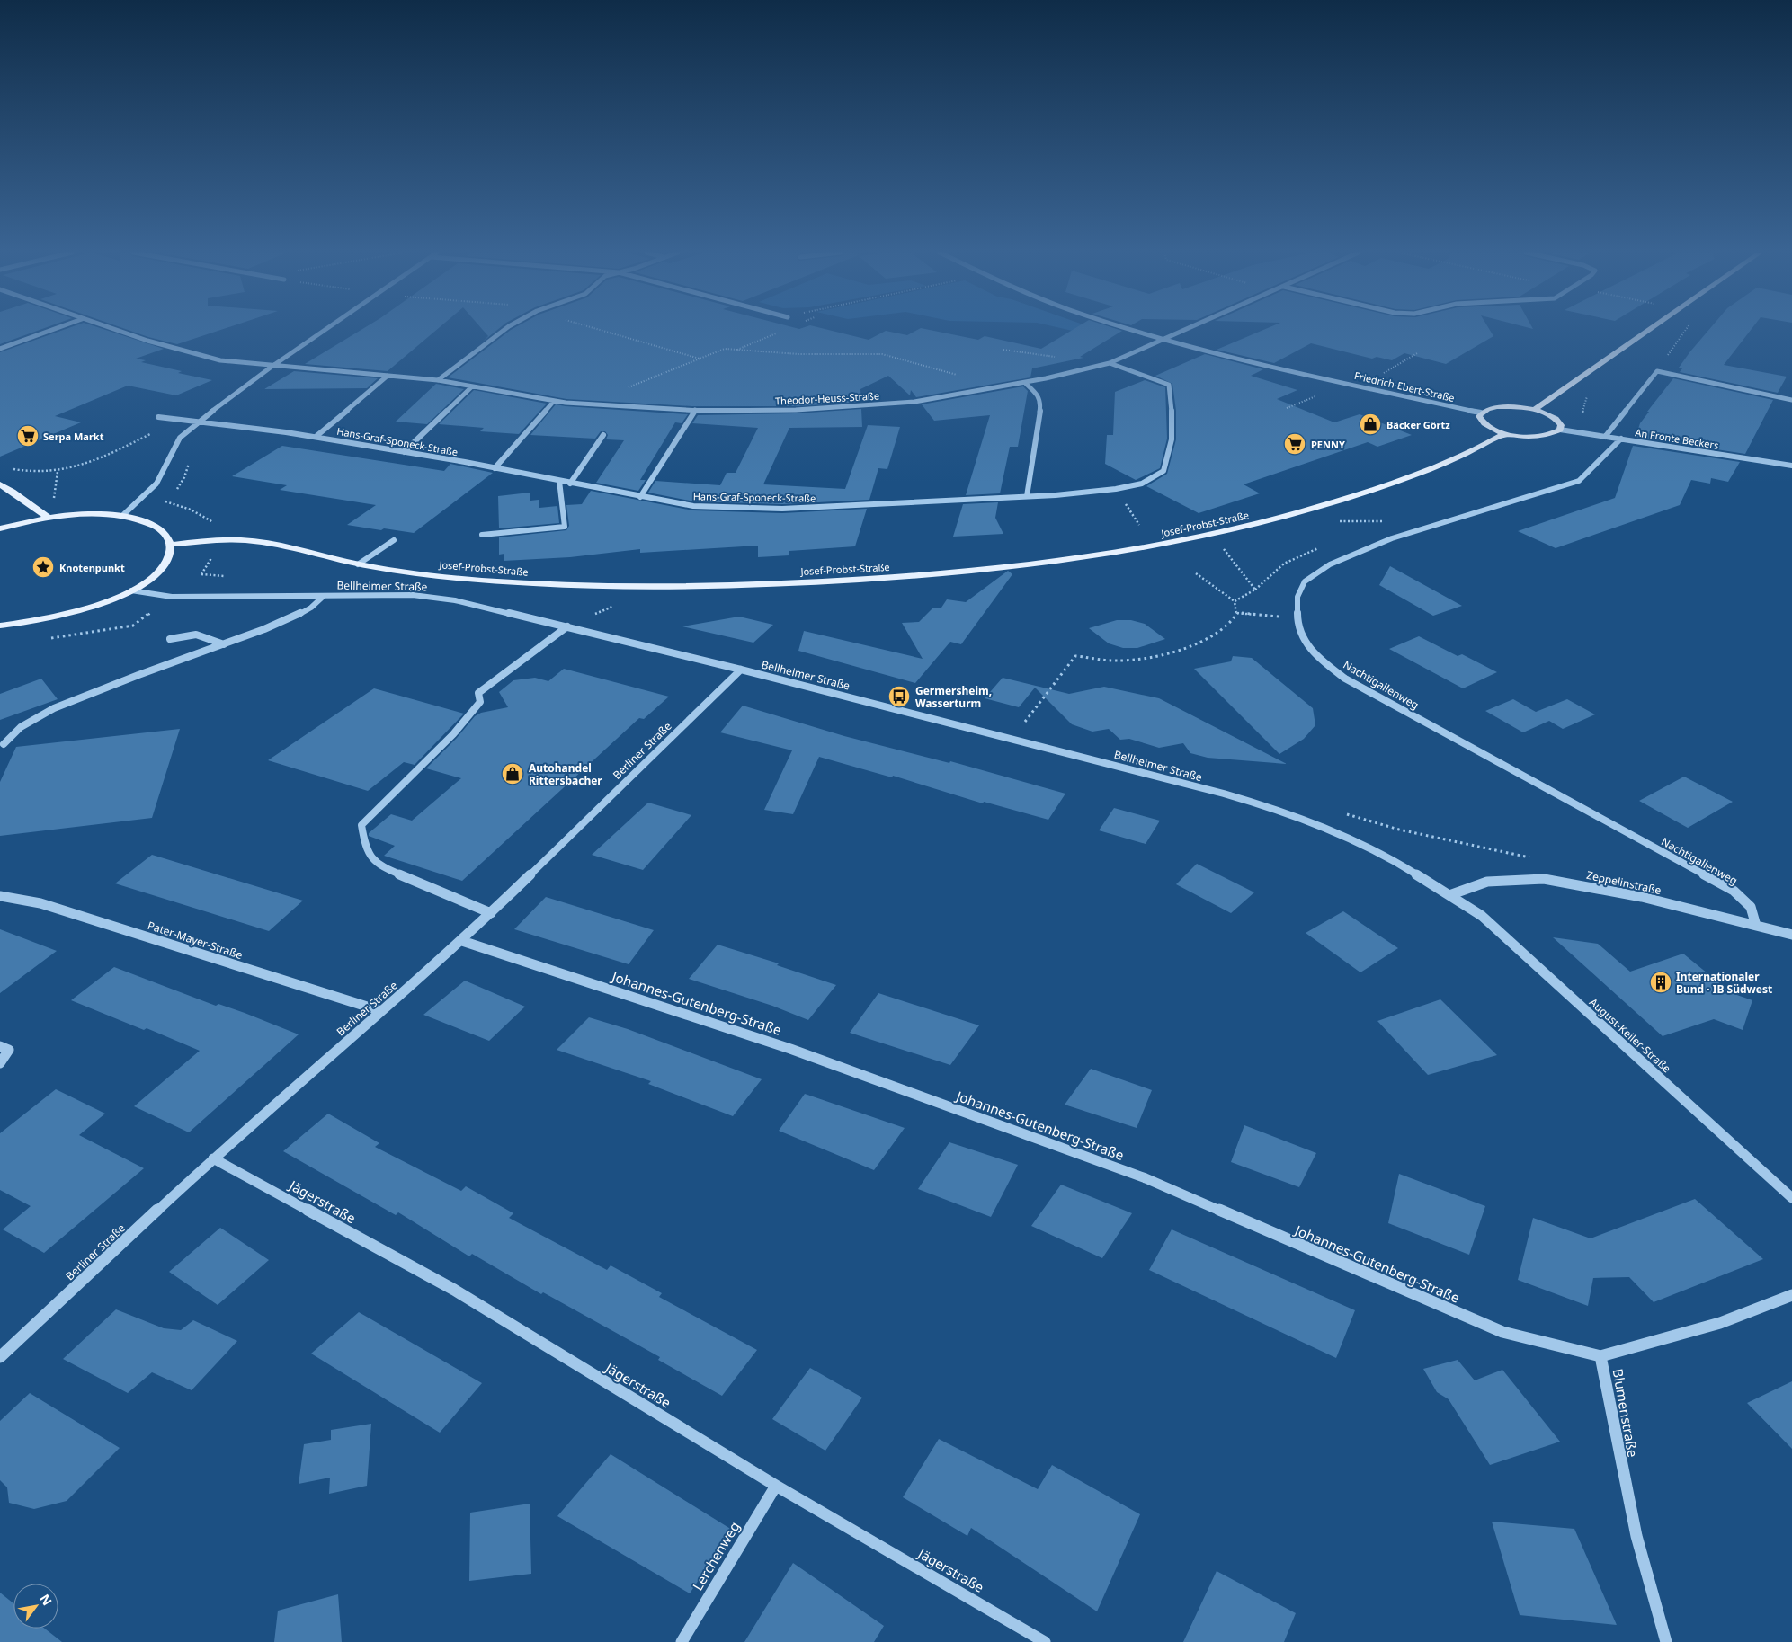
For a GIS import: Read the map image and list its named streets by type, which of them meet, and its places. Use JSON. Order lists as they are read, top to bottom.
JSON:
{
  "streets": {
    "main road": ["Josef-Probst-Straße"],
    "street": [
      "Friedrich-Ebert-Straße",
      "Theodor-Heuss-Straße",
      "An Fronte Beckers",
      "Hans-Graf-Sponeck-Straße",
      "Bellheimer Straße",
      "Nachtigallenweg",
      "Berliner Straße",
      "Zeppelinstraße",
      "Pater-Mayer-Straße",
      "Johannes-Gutenberg-Straße",
      "August-Keiler-Straße",
      "Jägerstraße",
      "Blumenstraße",
      "Lerchenweg"
    ]
  },
  "crossings": [
    ["Friedrich-Ebert-Straße", "Theodor-Heuss-Straße"],
    ["Theodor-Heuss-Straße", "Hans-Graf-Sponeck-Straße"],
    ["An Fronte Beckers", "Nachtigallenweg"],
    ["Bellheimer Straße", "Berliner Straße"],
    ["Bellheimer Straße", "Zeppelinstraße"],
    ["Bellheimer Straße", "August-Keiler-Straße"],
    ["Nachtigallenweg", "Zeppelinstraße"],
    ["Berliner Straße", "Pater-Mayer-Straße"],
    ["Berliner Straße", "Johannes-Gutenberg-Straße"],
    ["Berliner Straße", "Jägerstraße"],
    ["Zeppelinstraße", "August-Keiler-Straße"],
    ["Johannes-Gutenberg-Straße", "Blumenstraße"],
    ["Jägerstraße", "Lerchenweg"]
  ],
  "places": {
    "shop": ["Bäcker Görtz", "Autohandel Rittersbacher"],
    "supermarket": ["Serpa Markt", "PENNY"],
    "place": ["Knotenpunkt"],
    "bus stop": ["Germersheim, Wasserturm"],
    "building": ["Internationaler Bund · IB Südwest"]
  },
  "north": "top right"
}
